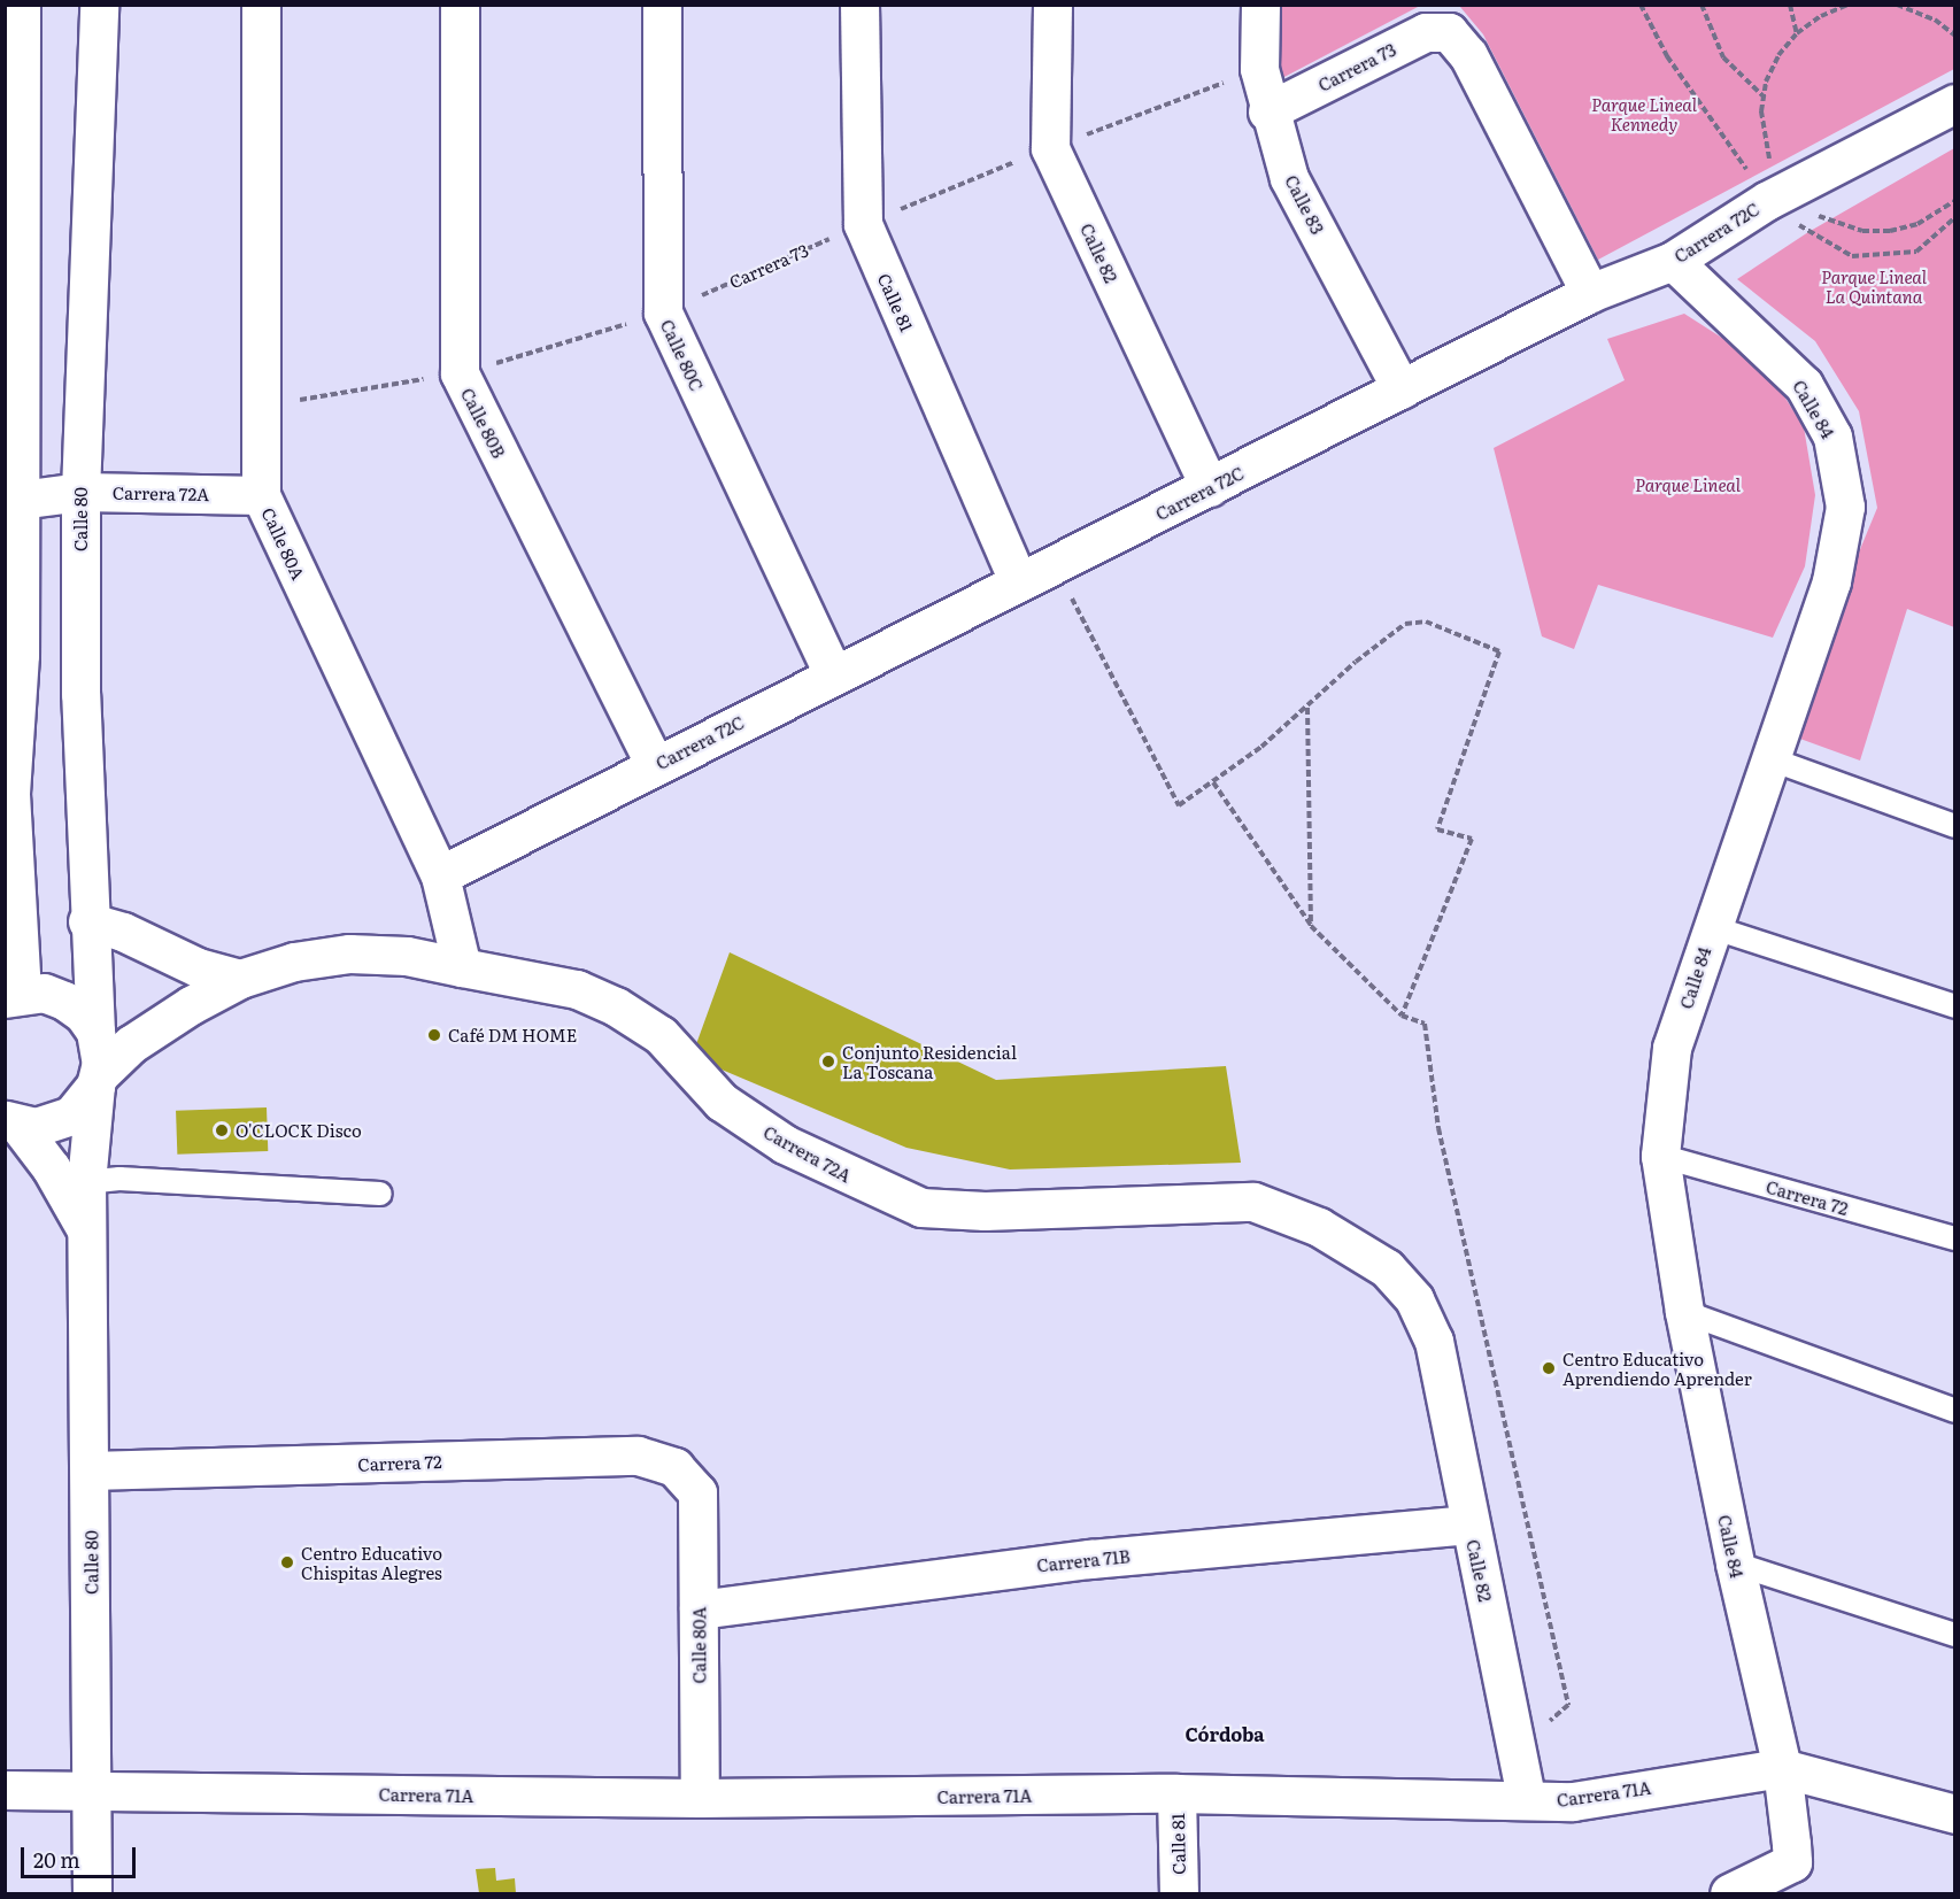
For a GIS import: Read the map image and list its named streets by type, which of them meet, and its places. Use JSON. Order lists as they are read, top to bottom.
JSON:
{
  "streets": {
    "street": [
      "Carrera 73",
      "Calle 83",
      "Carrera 72C",
      "Calle 82",
      "Calle 81",
      "Calle 80C",
      "Calle 84",
      "Calle 80B",
      "Carrera 72A",
      "Calle 80",
      "Calle 80A",
      "Carrera 72",
      "Carrera 71B",
      "Carrera 71A"
    ]
  },
  "crossings": [
    ["Carrera 73", "Calle 83"],
    ["Carrera 73", "Carrera 72C"],
    ["Carrera 73", "Calle 82"],
    ["Carrera 73", "Calle 81"],
    ["Carrera 73", "Calle 80C"],
    ["Carrera 73", "Calle 80B"],
    ["Carrera 73", "Calle 80A"],
    ["Calle 83", "Carrera 72C"],
    ["Carrera 72C", "Calle 82"],
    ["Carrera 72C", "Calle 81"],
    ["Carrera 72C", "Calle 80C"],
    ["Carrera 72C", "Calle 84"],
    ["Carrera 72C", "Calle 80B"],
    ["Carrera 72C", "Calle 80A"],
    ["Calle 82", "Carrera 72A"],
    ["Calle 82", "Carrera 71B"],
    ["Calle 82", "Carrera 71A"],
    ["Calle 81", "Carrera 71A"],
    ["Calle 84", "Carrera 72"],
    ["Calle 84", "Carrera 71A"],
    ["Carrera 72A", "Calle 80"],
    ["Carrera 72A", "Calle 80A"],
    ["Calle 80", "Carrera 72"],
    ["Calle 80", "Carrera 71A"],
    ["Calle 80A", "Carrera 72"],
    ["Calle 80A", "Carrera 71B"],
    ["Calle 80A", "Carrera 71A"]
  ],
  "districts": ["Córdoba"],
  "parks": ["Parque Lineal Kennedy", "Parque Lineal La Quintana", "Parque Lineal"],
  "places": [
    "Café DM HOME",
    "Conjunto Residencial La Toscana",
    "O'CLOCK Disco",
    "Centro Educativo Aprendiendo Aprender",
    "Centro Educativo Chispitas Alegres"
  ],
  "scale_bar": "20 m"
}
